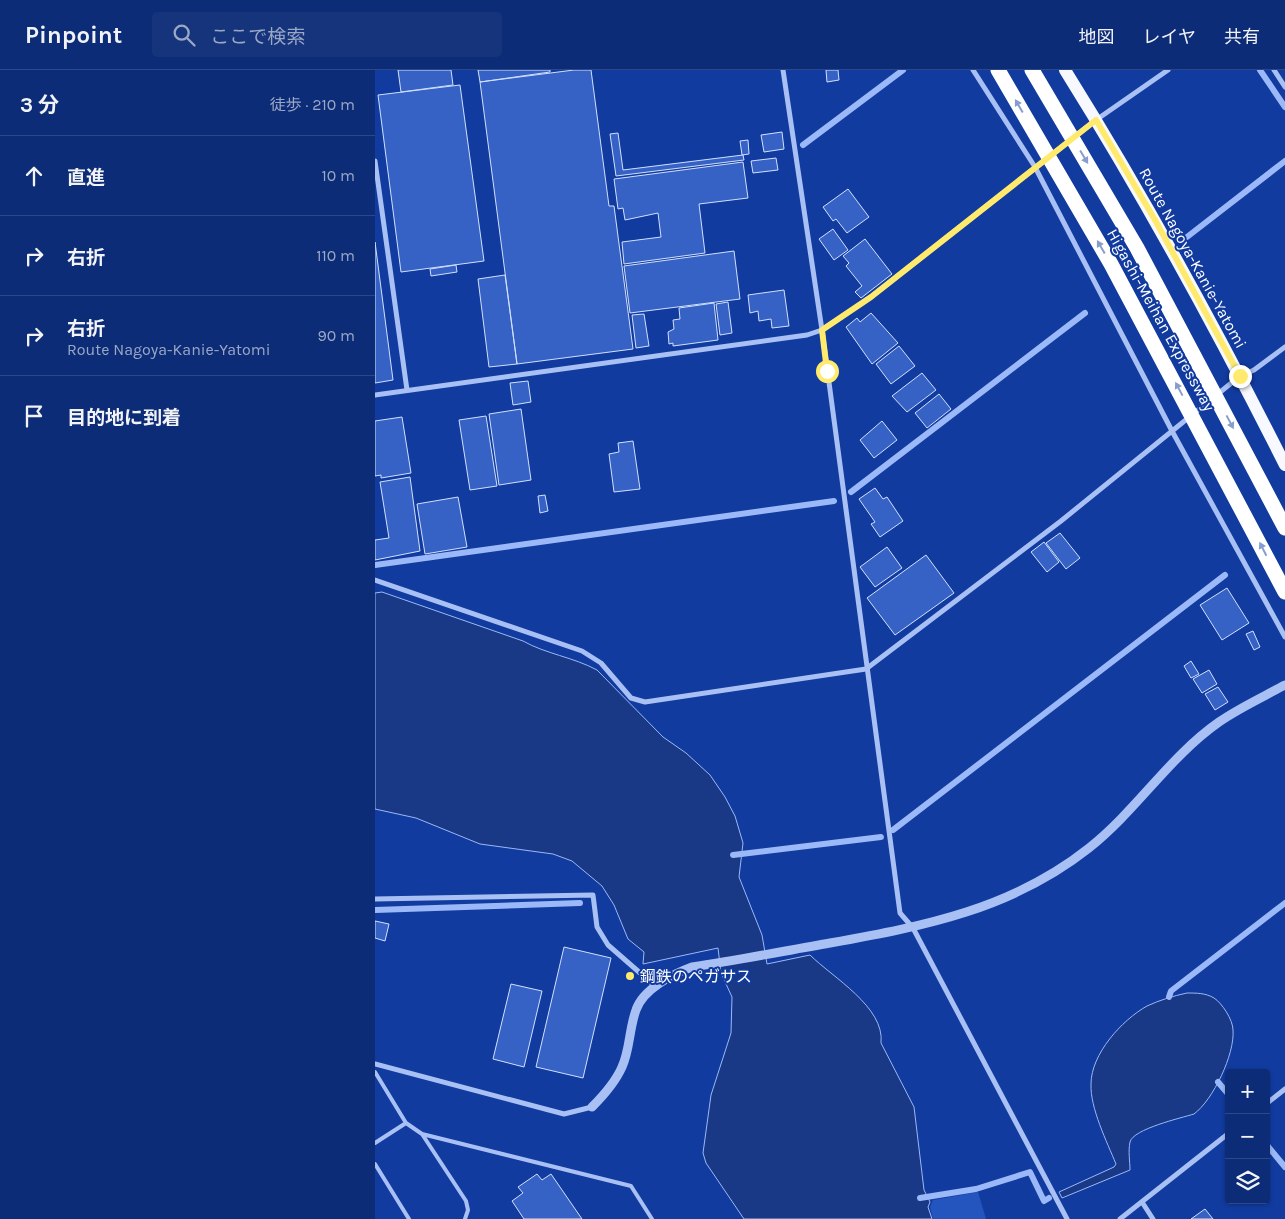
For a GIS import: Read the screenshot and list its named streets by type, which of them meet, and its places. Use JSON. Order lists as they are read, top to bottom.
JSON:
{
  "streets": {
    "highway": ["Higashi-Meihan Expressway"],
    "main road": ["Route Nagoya-Kanie-Yatomi"]
  },
  "places": ["鋼鉄のペガサス"],
  "page": {
    "header": "Pinpoint",
    "search": "ここで検索",
    "nav": ["地図", "レイヤ", "共有"],
    "heading": ["3 分", "徒歩 · 210 m"],
    "list": [
      ["直進", "10 m"],
      ["右折", "110 m"],
      ["右折", "Route Nagoya-Kanie-Yatomi", "90 m"],
      "目的地に到着"
    ],
    "map_buttons": ["+", "−"]
  }
}
